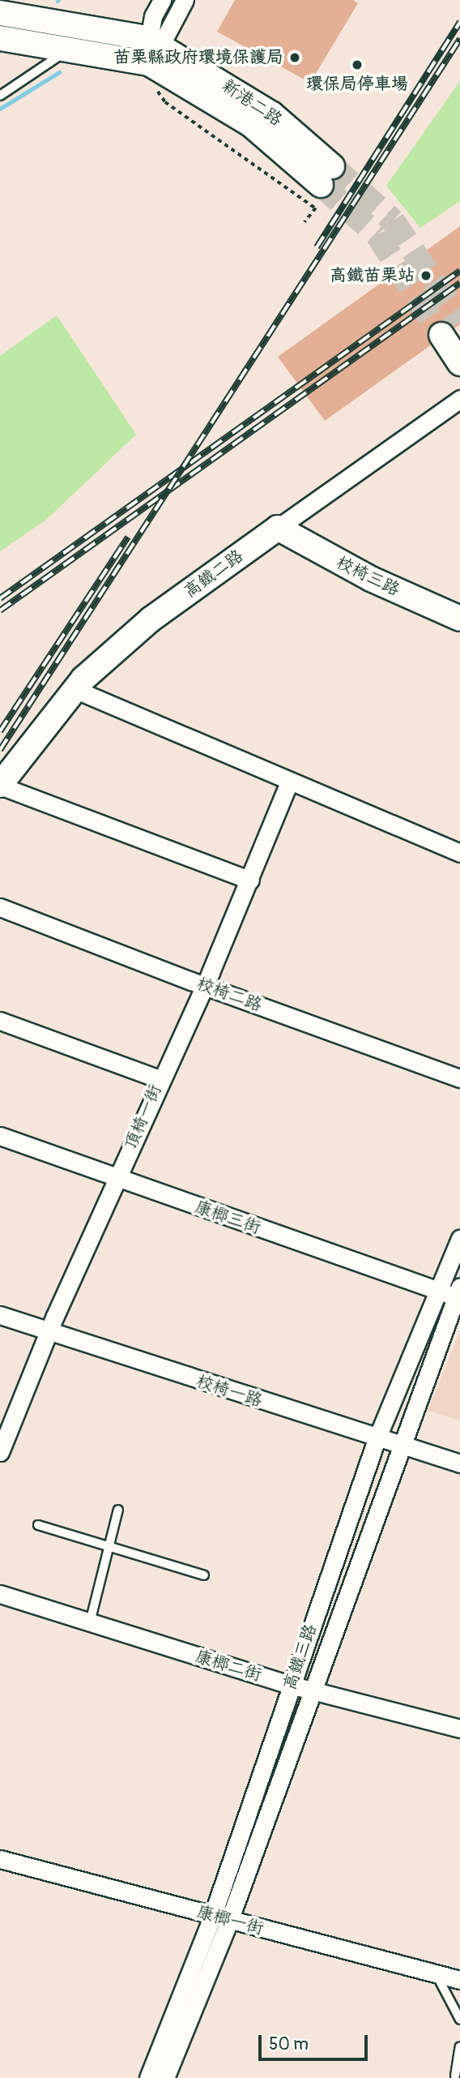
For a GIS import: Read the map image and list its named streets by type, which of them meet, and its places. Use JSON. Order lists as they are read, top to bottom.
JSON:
{
  "streets": {
    "street": [
      "新港二路",
      "高鐵二路",
      "校椅三路",
      "校椅二路",
      "頂椅一街",
      "康榔三街",
      "校椅一路",
      "高鐵三路",
      "康榔二街",
      "康榔一街"
    ]
  },
  "crossings": [
    ["高鐵二路", "校椅三路"],
    ["校椅二路", "頂椅一街"],
    ["頂椅一街", "康榔三街"],
    ["頂椅一街", "校椅一路"],
    ["康榔三街", "高鐵三路"],
    ["校椅一路", "高鐵三路"],
    ["高鐵三路", "康榔二街"],
    ["高鐵三路", "康榔一街"]
  ],
  "places": ["苗栗縣政府環境保護局", "環保局停車場", "高鐵苗栗站"],
  "scale_bar": "50 m"
}
